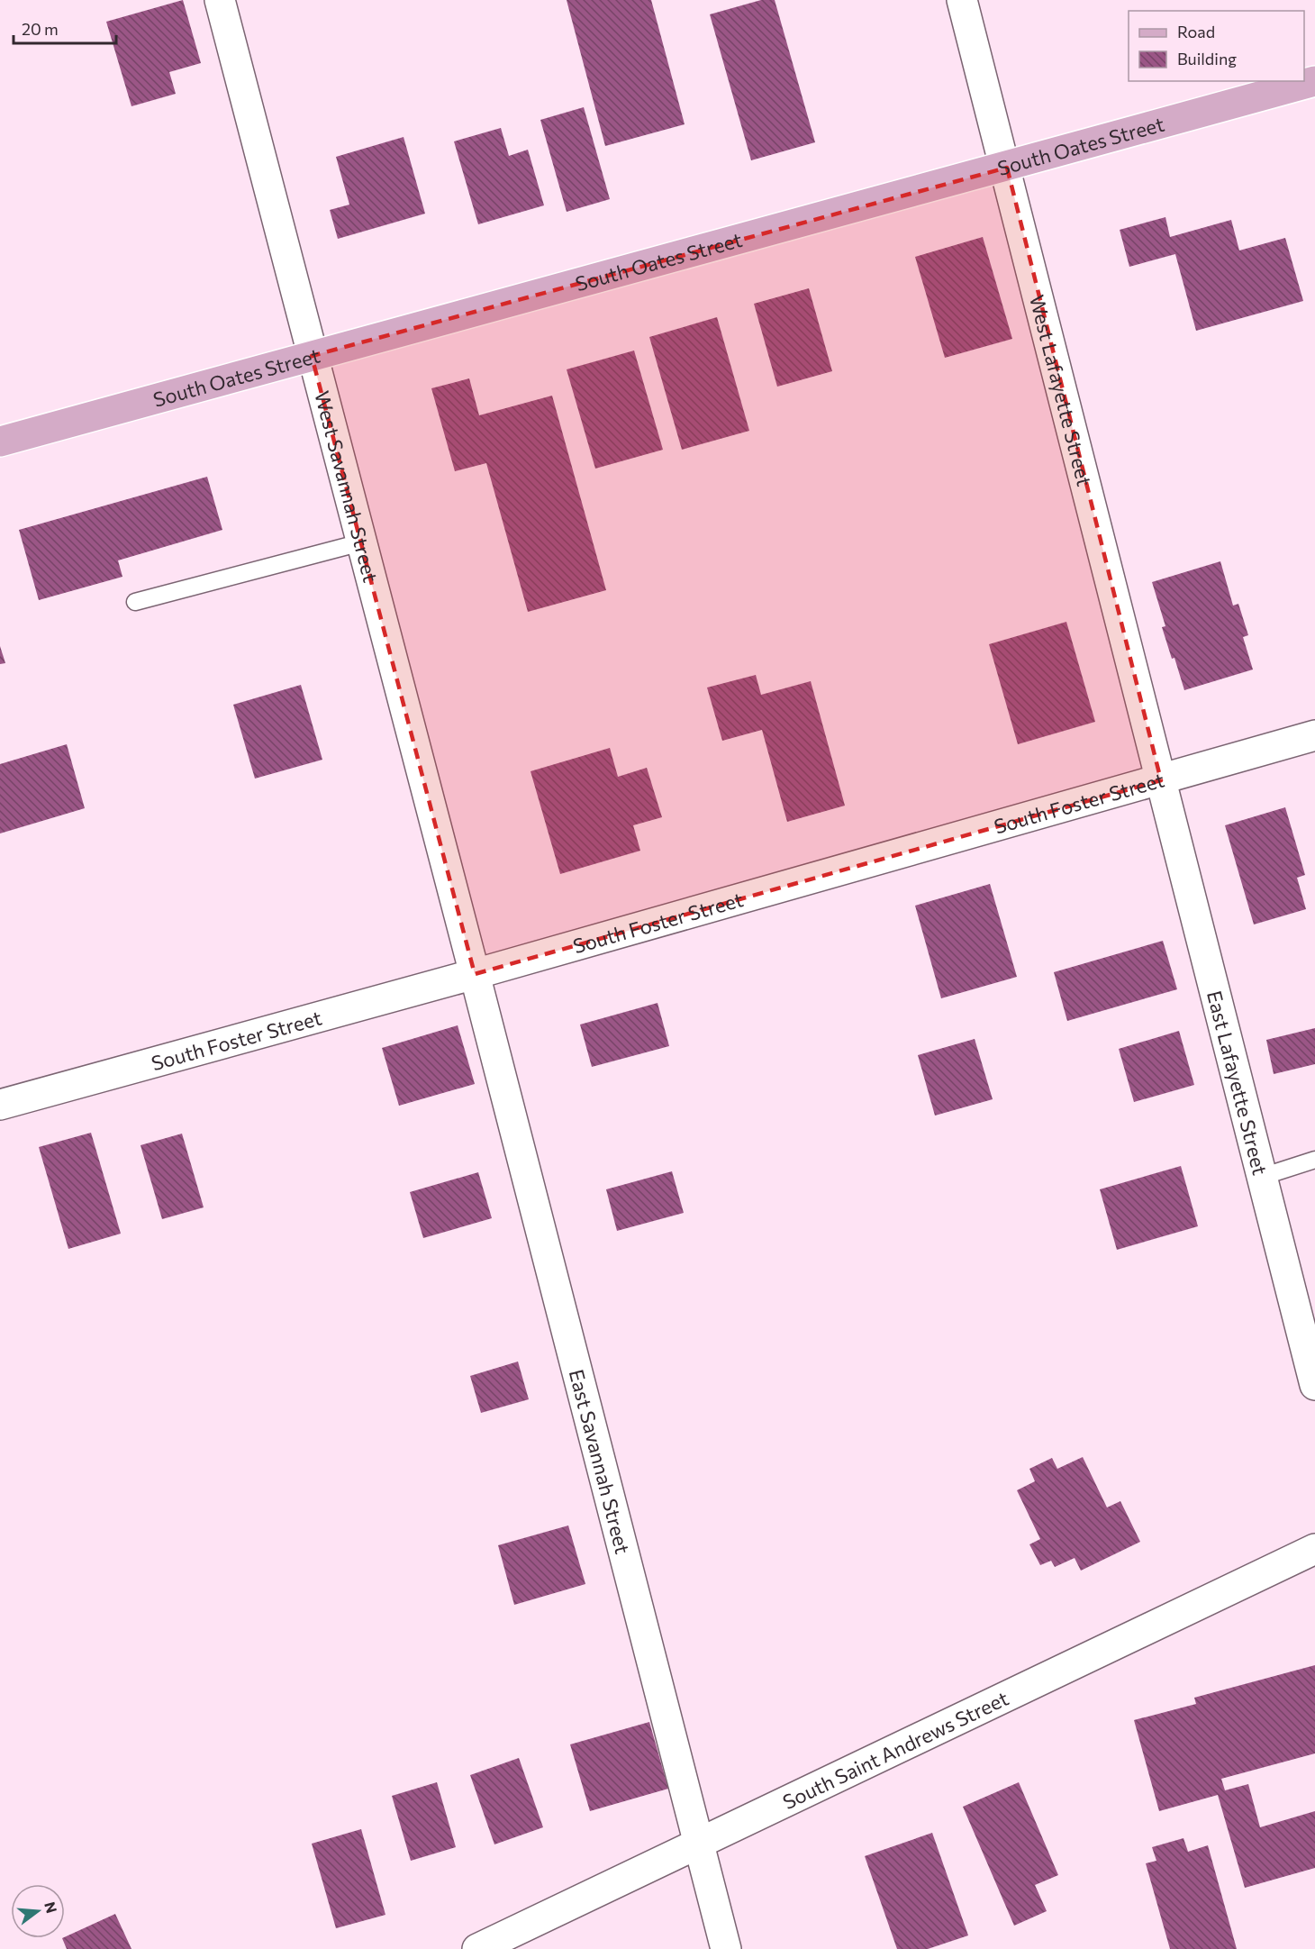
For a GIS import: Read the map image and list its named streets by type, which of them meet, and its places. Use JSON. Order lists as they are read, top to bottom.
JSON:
{
  "streets": {
    "main road": ["South Oates Street"],
    "street": [
      "West Lafayette Street",
      "West Savannah Street",
      "South Foster Street",
      "East Lafayette Street",
      "East Savannah Street",
      "South Saint Andrews Street"
    ]
  },
  "crossings": [
    ["South Oates Street", "West Lafayette Street"],
    ["South Oates Street", "West Savannah Street"],
    ["West Lafayette Street", "South Foster Street"],
    ["West Lafayette Street", "East Lafayette Street"],
    ["West Savannah Street", "South Foster Street"],
    ["West Savannah Street", "East Savannah Street"],
    ["South Foster Street", "East Lafayette Street"],
    ["South Foster Street", "East Savannah Street"],
    ["East Savannah Street", "South Saint Andrews Street"]
  ],
  "legend": ["Road", "Building"],
  "scale_bar": "20 m",
  "north": "right"
}
